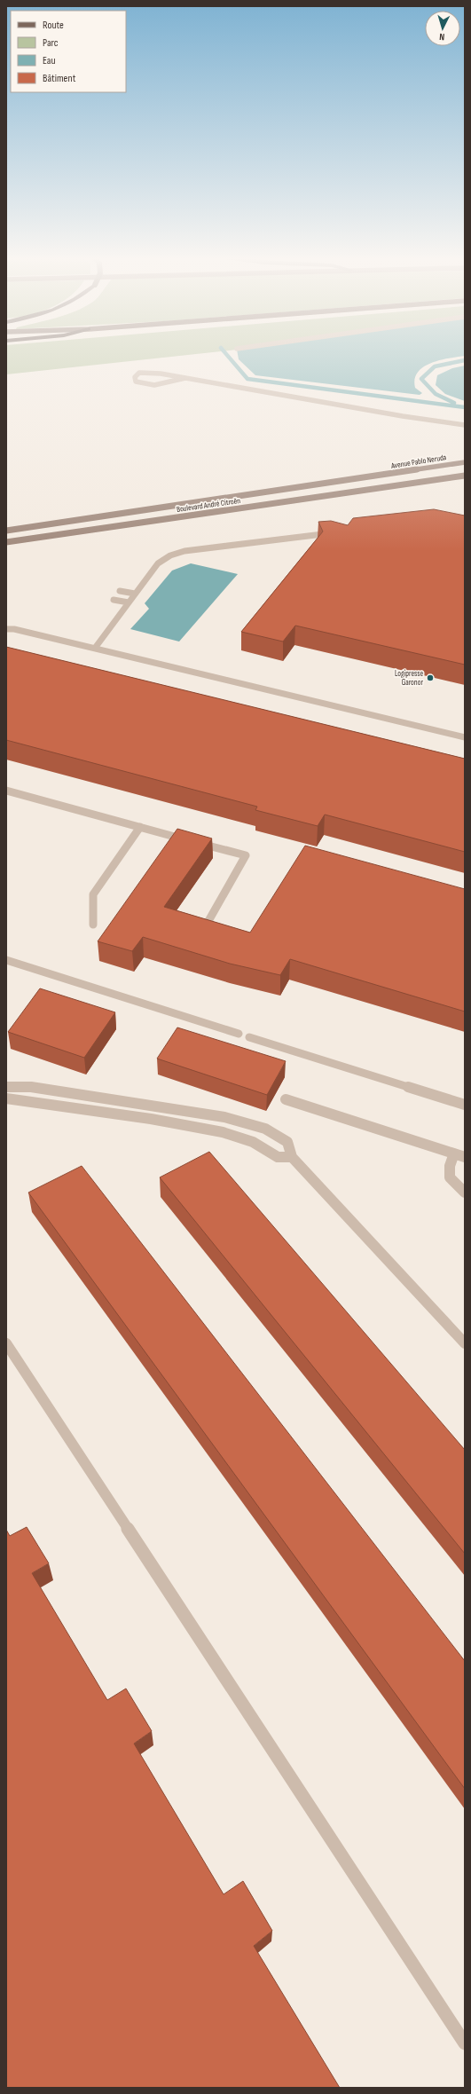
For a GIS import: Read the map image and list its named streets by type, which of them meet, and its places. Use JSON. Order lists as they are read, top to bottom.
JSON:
{
  "streets": {
    "main road": ["Avenue Pablo Neruda", "Boulevard André Citroën"]
  },
  "crossings": [
    ["Avenue Pablo Neruda", "Boulevard André Citroën"]
  ],
  "places": ["Logipresse Garonor"],
  "legend": [
    "Route",
    "Parc",
    "Eau",
    "Bâtiment"
  ],
  "north": "bottom"
}
